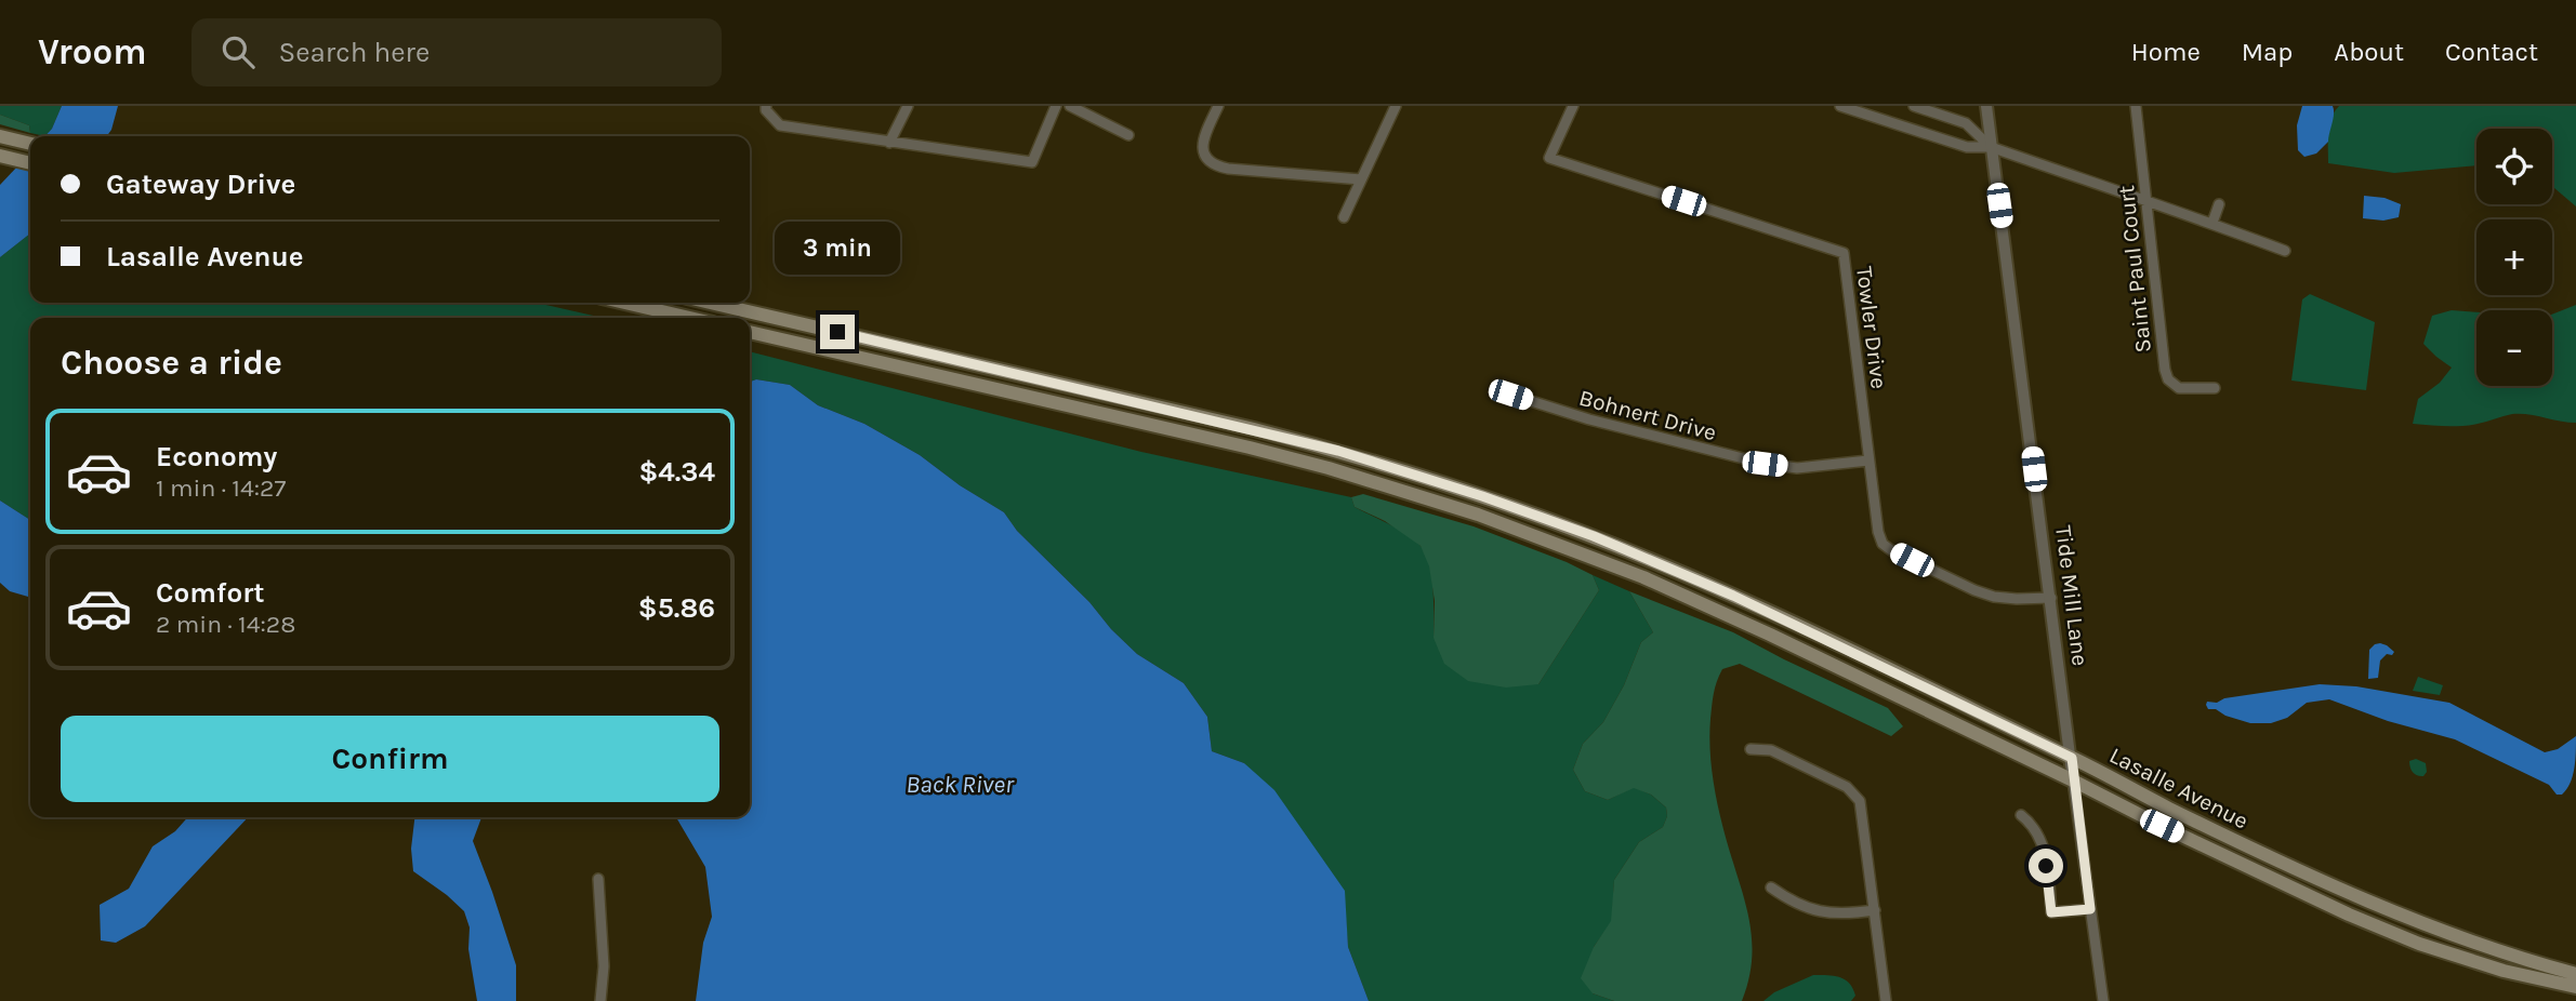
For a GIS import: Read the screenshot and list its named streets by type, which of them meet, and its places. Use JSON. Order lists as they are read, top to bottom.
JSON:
{
  "streets": {
    "main road": ["Lasalle Avenue"],
    "street": [
      "Saint Paul Court",
      "Towler Drive",
      "Bohnert Drive",
      "Tide Mill Lane"
    ]
  },
  "crossings": [
    ["Towler Drive", "Bohnert Drive"],
    ["Towler Drive", "Tide Mill Lane"],
    ["Tide Mill Lane", "Lasalle Avenue"]
  ],
  "water": ["Back River"],
  "page": {
    "header": "Vroom",
    "search": "Search here",
    "nav": [
      "Home",
      "Map",
      "About",
      "Contact"
    ],
    "map_buttons": ["+", "−"],
    "banner": ["Gateway Drive", "Lasalle Avenue"],
    "bubble": "3 min",
    "heading": "Choose a ride",
    "list": [
      {
        "name": "Economy",
        "note": "1 min · 14:27",
        "value": "$4.34"
      },
      {
        "name": "Comfort",
        "note": "2 min · 14:28",
        "value": "$5.86"
      }
    ],
    "buttons": "Confirm"
  }
}
